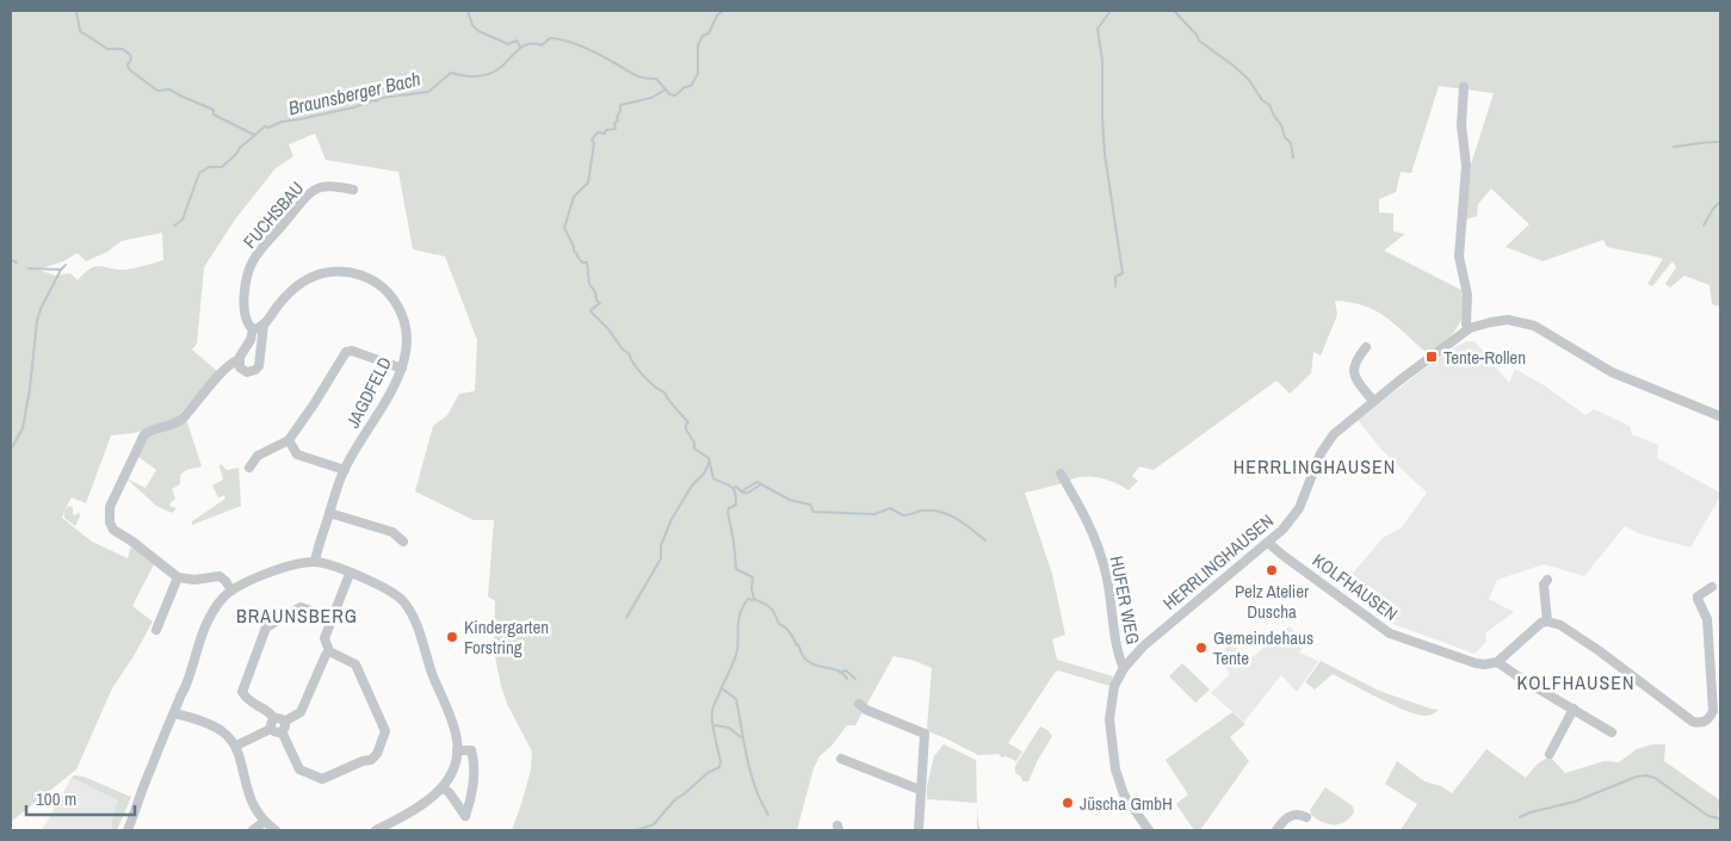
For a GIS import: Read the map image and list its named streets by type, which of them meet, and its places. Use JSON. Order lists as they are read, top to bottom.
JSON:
{
  "streets": {
    "street": [
      "FUCHSBAU",
      "JAGDFELD",
      "HERRLINGHAUSEN",
      "KOLFHAUSEN",
      "HUFER WEG"
    ]
  },
  "crossings": [
    ["FUCHSBAU", "JAGDFELD"],
    ["HERRLINGHAUSEN", "KOLFHAUSEN"],
    ["HERRLINGHAUSEN", "HUFER WEG"]
  ],
  "districts": ["HERRLINGHAUSEN", "BRAUNSBERG", "KOLFHAUSEN"],
  "water": ["Braunsberger Bach"],
  "places": {
    "transit": ["Tente-Rollen"],
    "other": [
      "Pelz Atelier Duscha",
      "Kindergarten Forstring",
      "Gemeindehaus Tente",
      "Jüscha GmbH"
    ]
  },
  "scale_bar": "100 m"
}
